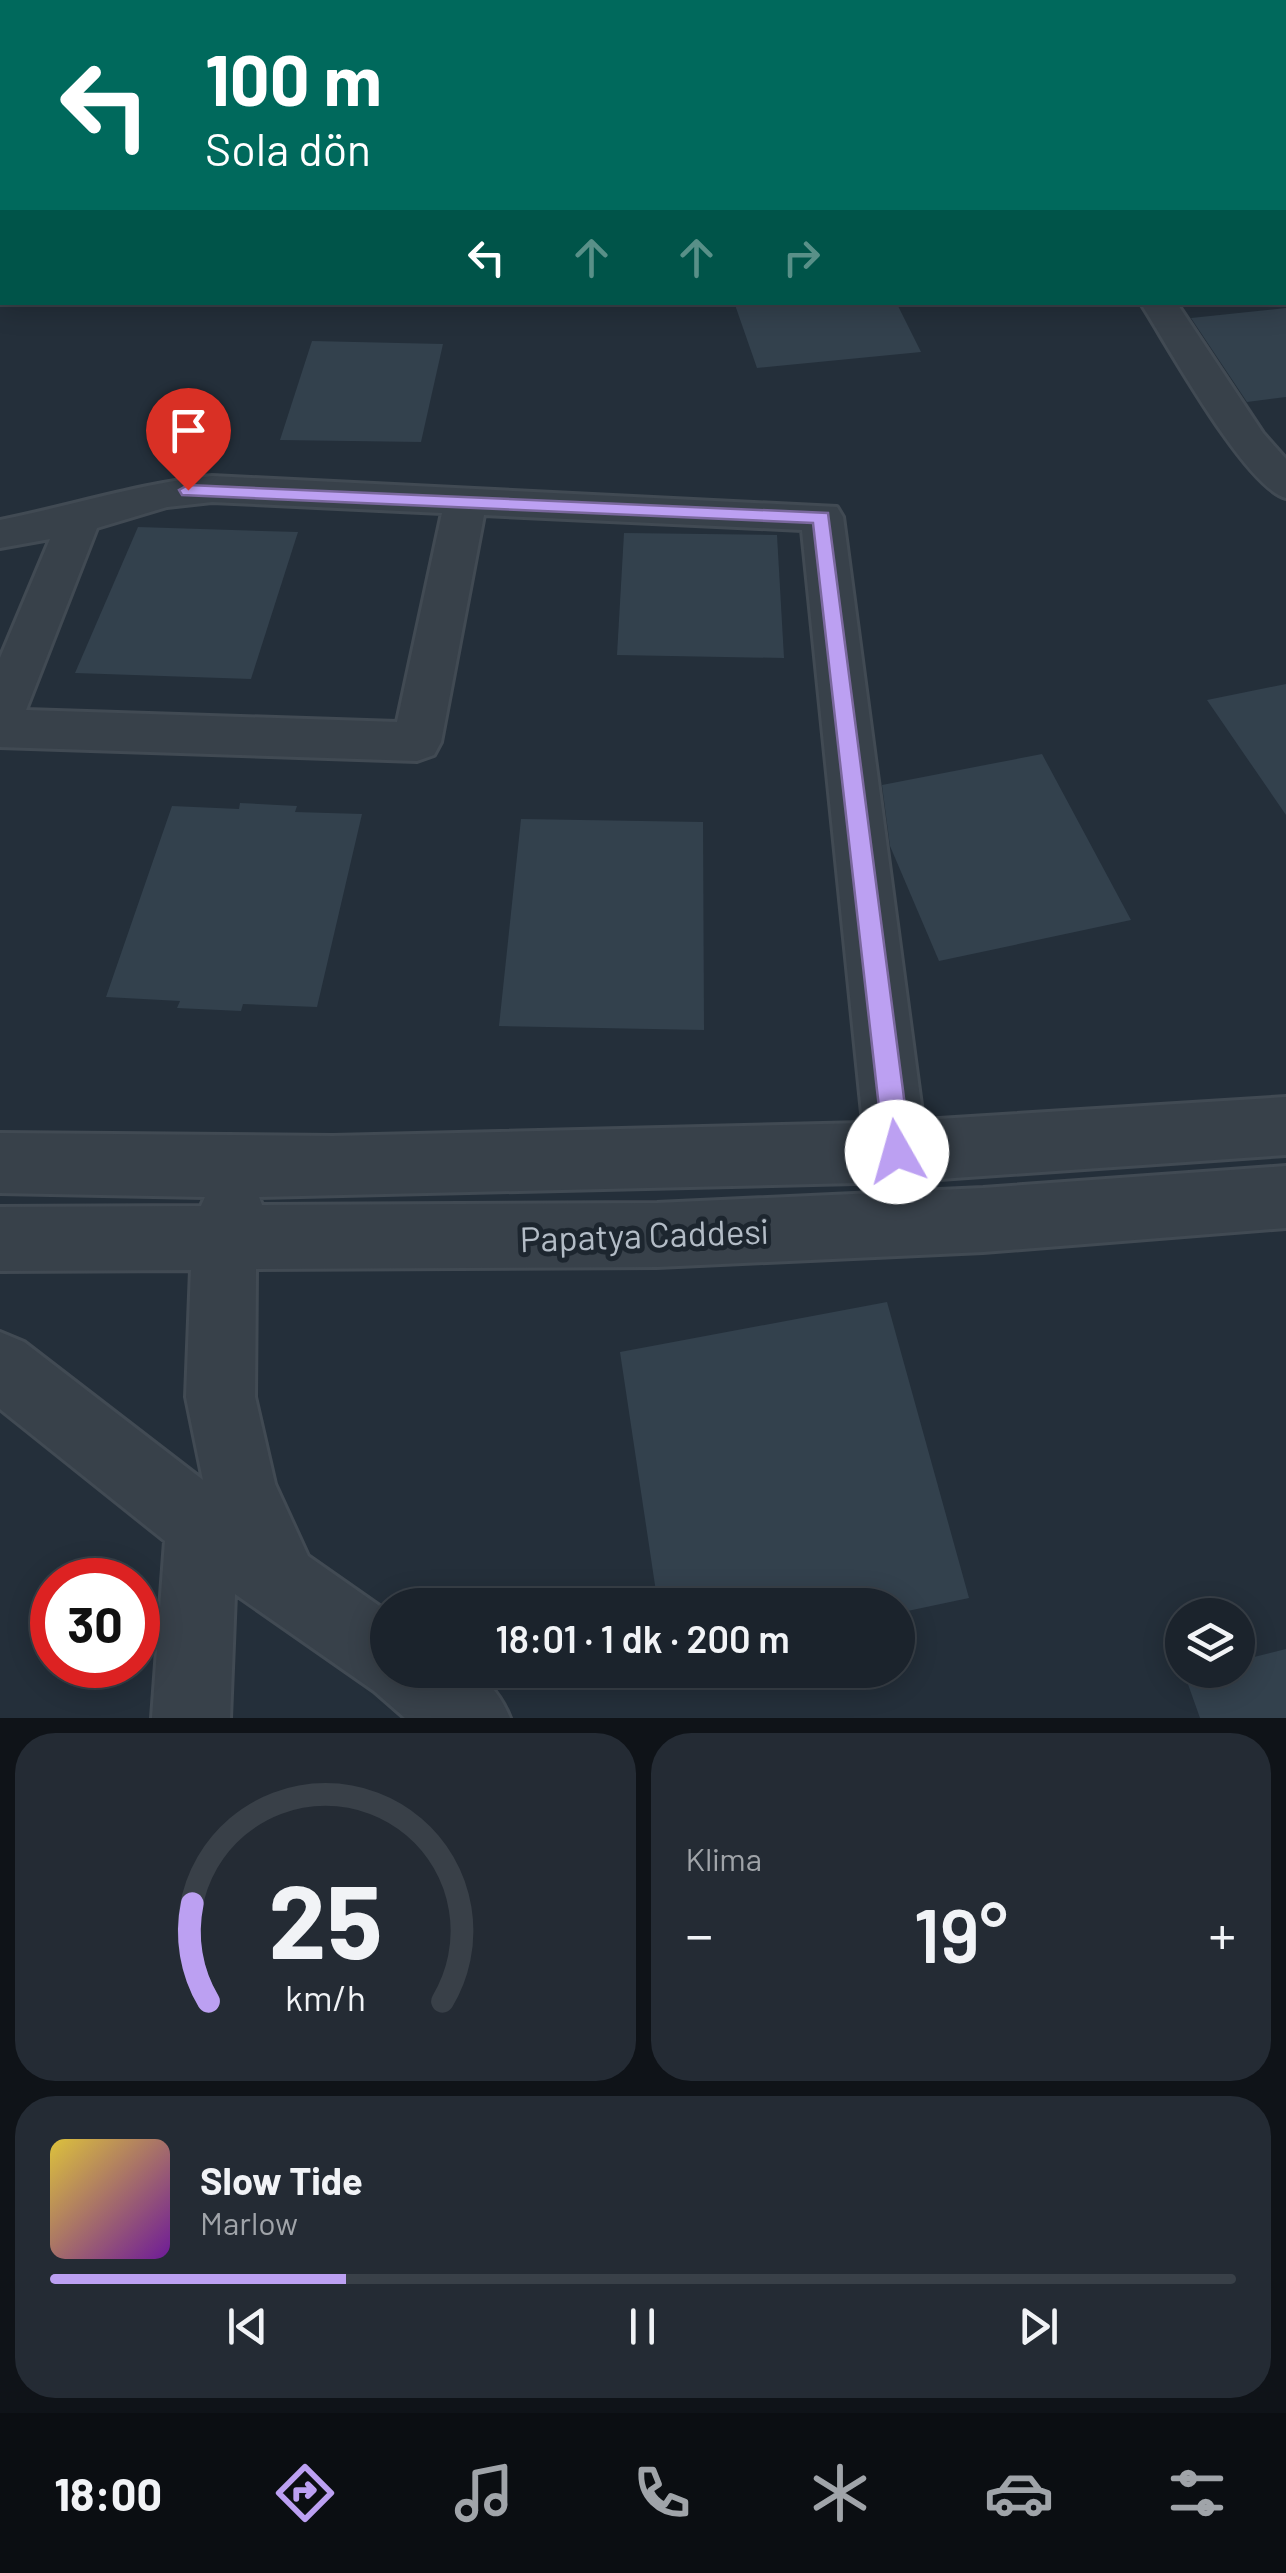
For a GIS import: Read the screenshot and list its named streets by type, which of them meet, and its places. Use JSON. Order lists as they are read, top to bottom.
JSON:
{
  "streets": {
    "street": ["Papatya Caddesi"]
  },
  "page": {
    "turn": ["100 m", "Sola dön"],
    "limit": "30",
    "trip": "18:01 · 1 dk · 200 m",
    "tile": "Klima",
    "heat": ["−", "19°", "+"],
    "song": ["Slow Tide", "Marlow"],
    "tabs": "18:00",
    "gauge": ["25", "km/h"]
  }
}
